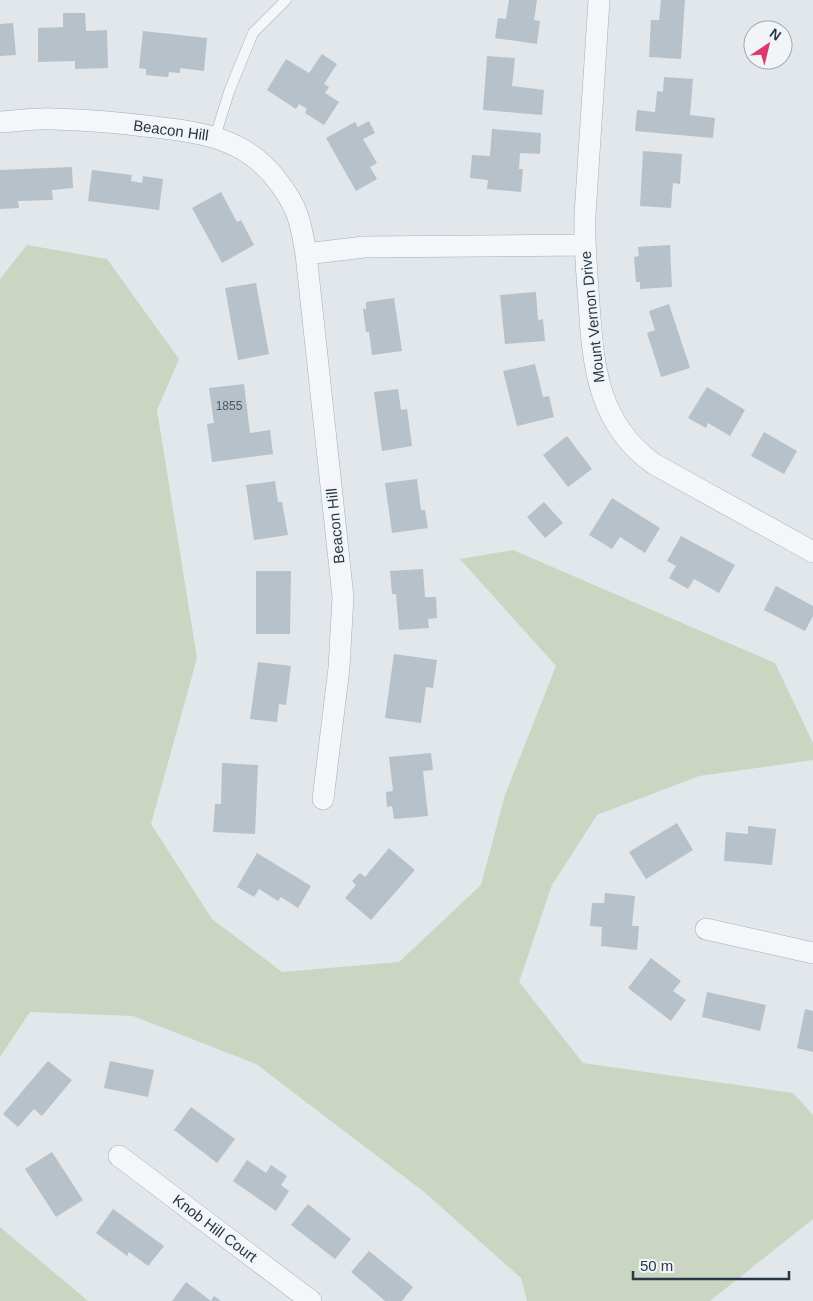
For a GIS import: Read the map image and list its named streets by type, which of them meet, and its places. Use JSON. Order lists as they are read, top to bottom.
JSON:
{
  "streets": {
    "street": ["Beacon Hill", "Mount Vernon Drive", "Knob Hill Court"]
  },
  "house_numbers": ["1855"],
  "scale_bar": "50 m",
  "north": "top right"
}
